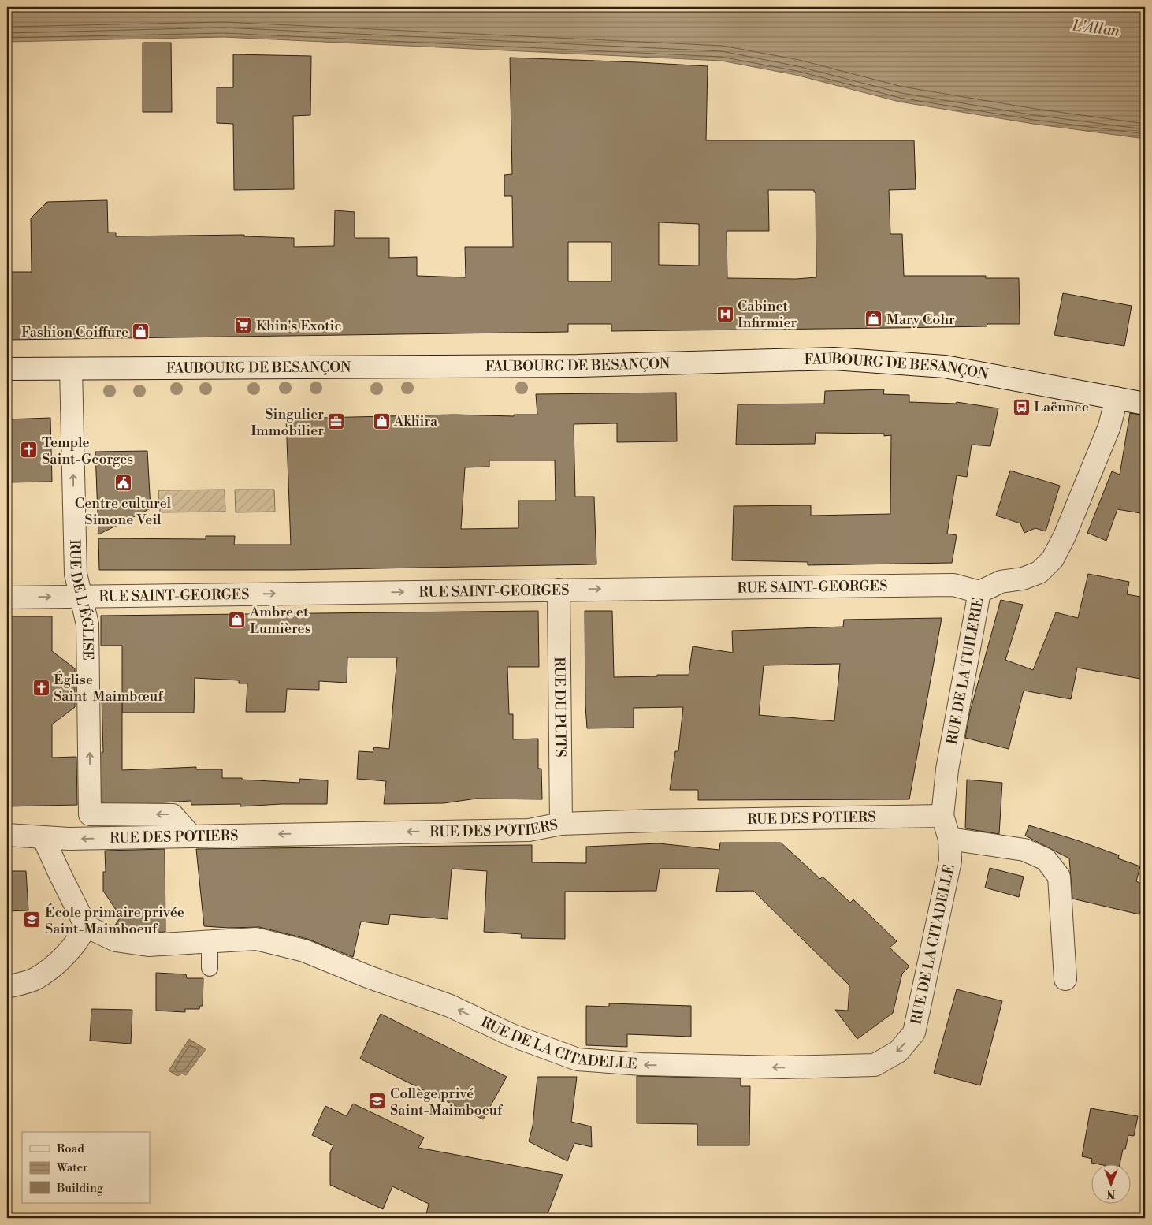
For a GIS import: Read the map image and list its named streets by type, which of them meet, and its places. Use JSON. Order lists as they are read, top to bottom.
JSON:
{
  "streets": {
    "street": [
      "FAUBOURG DE BESANÇON",
      "RUE SAINT-GEORGES",
      "RUE DE L'ÉGLISE",
      "RUE DE LA TUILERIE",
      "RUE DU PUITS",
      "RUE DES POTIERS",
      "RUE DE LA CITADELLE"
    ]
  },
  "crossings": [
    ["FAUBOURG DE BESANÇON", "RUE DE L'ÉGLISE"],
    ["FAUBOURG DE BESANÇON", "RUE DE LA TUILERIE"],
    ["RUE SAINT-GEORGES", "RUE DE L'ÉGLISE"],
    ["RUE SAINT-GEORGES", "RUE DE LA TUILERIE"],
    ["RUE SAINT-GEORGES", "RUE DU PUITS"],
    ["RUE DE L'ÉGLISE", "RUE DES POTIERS"],
    ["RUE DE LA TUILERIE", "RUE DES POTIERS"],
    ["RUE DE LA TUILERIE", "RUE DE LA CITADELLE"],
    ["RUE DU PUITS", "RUE DES POTIERS"],
    ["RUE DES POTIERS", "RUE DE LA CITADELLE"]
  ],
  "one_way": ["RUE SAINT-GEORGES", "RUE DE L'ÉGLISE", "RUE DES POTIERS"],
  "water": ["L'Allan"],
  "places": {
    "hospital": ["Cabinet Infirmier"],
    "shop": [
      "Mary Cohr",
      "Fashion Coiffure",
      "Akhira",
      "Ambre et Lumières"
    ],
    "supermarket": ["Khin's Exotic"],
    "bus stop": ["Laënnec"],
    "office": ["Singulier Immobilier"],
    "church": ["Temple Saint-Georges", "Église Saint-Maimbœuf"],
    "public building": ["Centre culturel Simone Veil"],
    "school or university": ["École primaire privée Saint-Maimboeuf", "Collège privé Saint-Maimboeuf"]
  },
  "legend": ["Road", "Water", "Building"],
  "north": "bottom"
}
